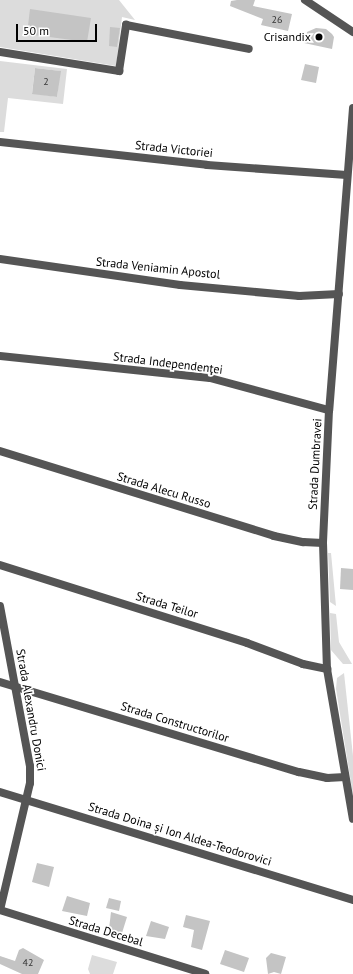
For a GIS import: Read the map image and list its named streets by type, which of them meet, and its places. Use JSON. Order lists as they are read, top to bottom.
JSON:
{
  "streets": {
    "street": [
      "Strada Victoriei",
      "Strada Veniamin Apostol",
      "Strada Independenţei",
      "Strada Dumbravei",
      "Strada Alecu Russo",
      "Strada Teilor",
      "Strada Alexandru Donici",
      "Strada Constructorilor",
      "Strada Doina și Ion Aldea-Teodorovici",
      "Strada Decebal"
    ]
  },
  "crossings": [
    ["Strada Victoriei", "Strada Dumbravei"],
    ["Strada Veniamin Apostol", "Strada Dumbravei"],
    ["Strada Independenţei", "Strada Dumbravei"],
    ["Strada Dumbravei", "Strada Alecu Russo"],
    ["Strada Dumbravei", "Strada Teilor"],
    ["Strada Dumbravei", "Strada Constructorilor"],
    ["Strada Alexandru Donici", "Strada Constructorilor"],
    ["Strada Alexandru Donici", "Strada Doina și Ion Aldea-Teodorovici"],
    ["Strada Alexandru Donici", "Strada Decebal"]
  ],
  "places": ["Crisandix"],
  "house_numbers": ["26", "2", "42"],
  "scale_bar": "50 m"
}
